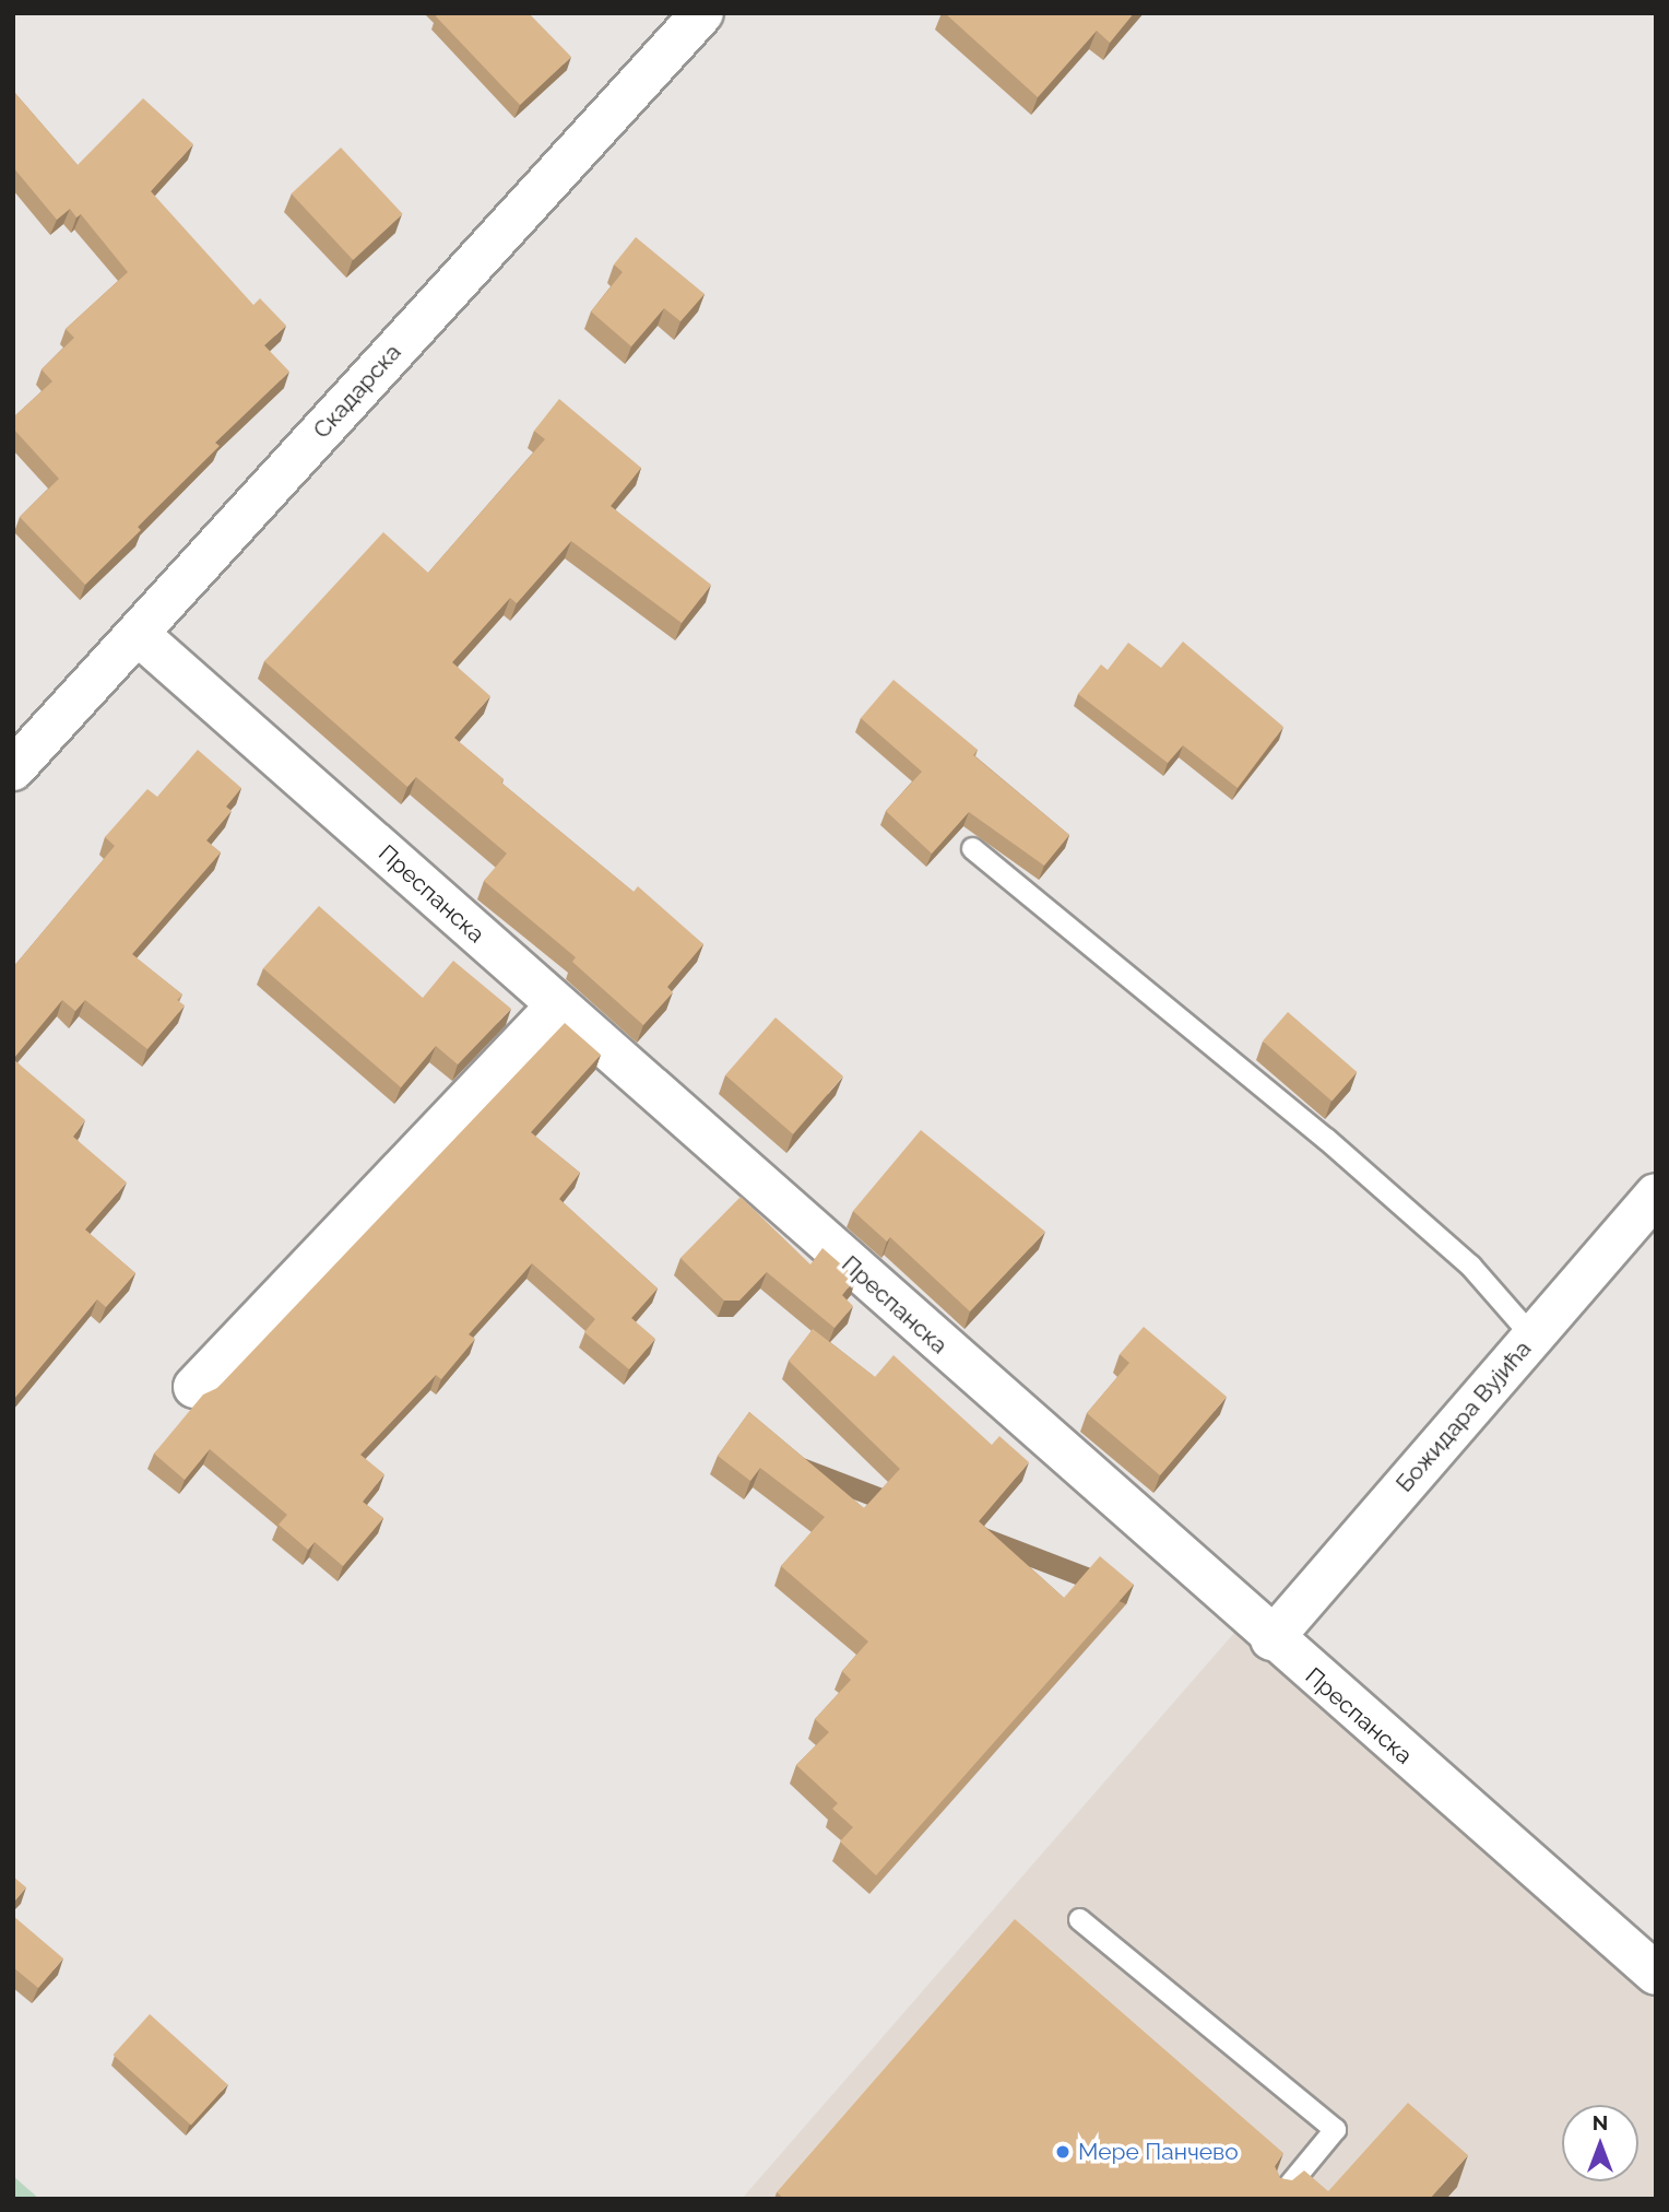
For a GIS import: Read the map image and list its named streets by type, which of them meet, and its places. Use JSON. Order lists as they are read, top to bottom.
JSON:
{
  "streets": {
    "street": ["Скадарска", "Преспанска", "Божидара Вујића"]
  },
  "crossings": [
    ["Скадарска", "Преспанска"],
    ["Преспанска", "Божидара Вујића"]
  ],
  "places": ["Мере Панчево"],
  "north": "top"
}
